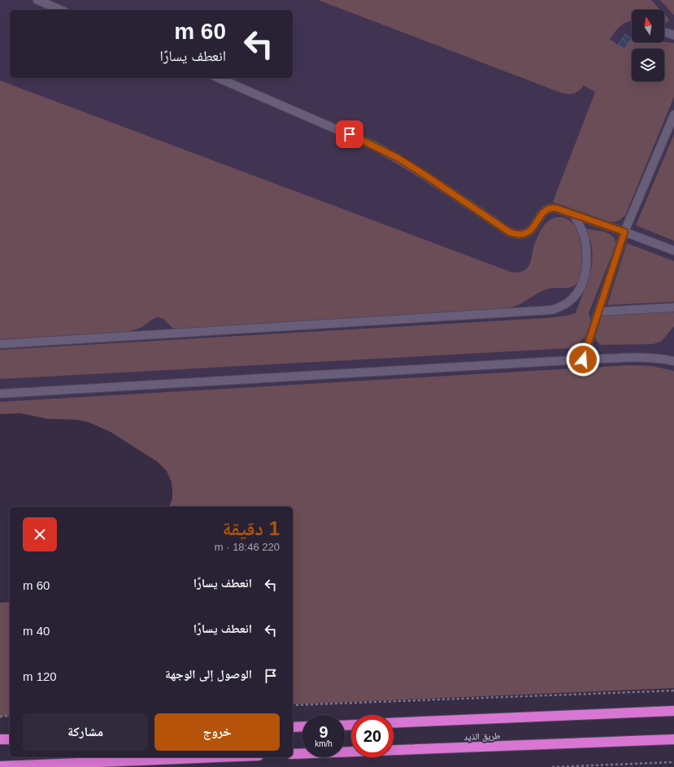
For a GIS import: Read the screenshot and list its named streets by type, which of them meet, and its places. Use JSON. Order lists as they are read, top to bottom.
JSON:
{
  "streets": {
    "highway": ["طريق الذيد"]
  },
  "north": "top",
  "page": {
    "turn": ["60 m", "انعطف يسارًا"],
    "heading": ["1 دقيقة", "220 m · 18:46"],
    "list": [
      {
        "name": "انعطف يسارًا",
        "value": "60 m"
      },
      {
        "name": "انعطف يسارًا",
        "value": "40 m"
      },
      {
        "name": "الوصول إلى الوجهة",
        "value": "120 m"
      }
    ],
    "buttons": ["خروج", "مشاركة"],
    "speed": "9 km/h",
    "limit": "20"
  }
}
